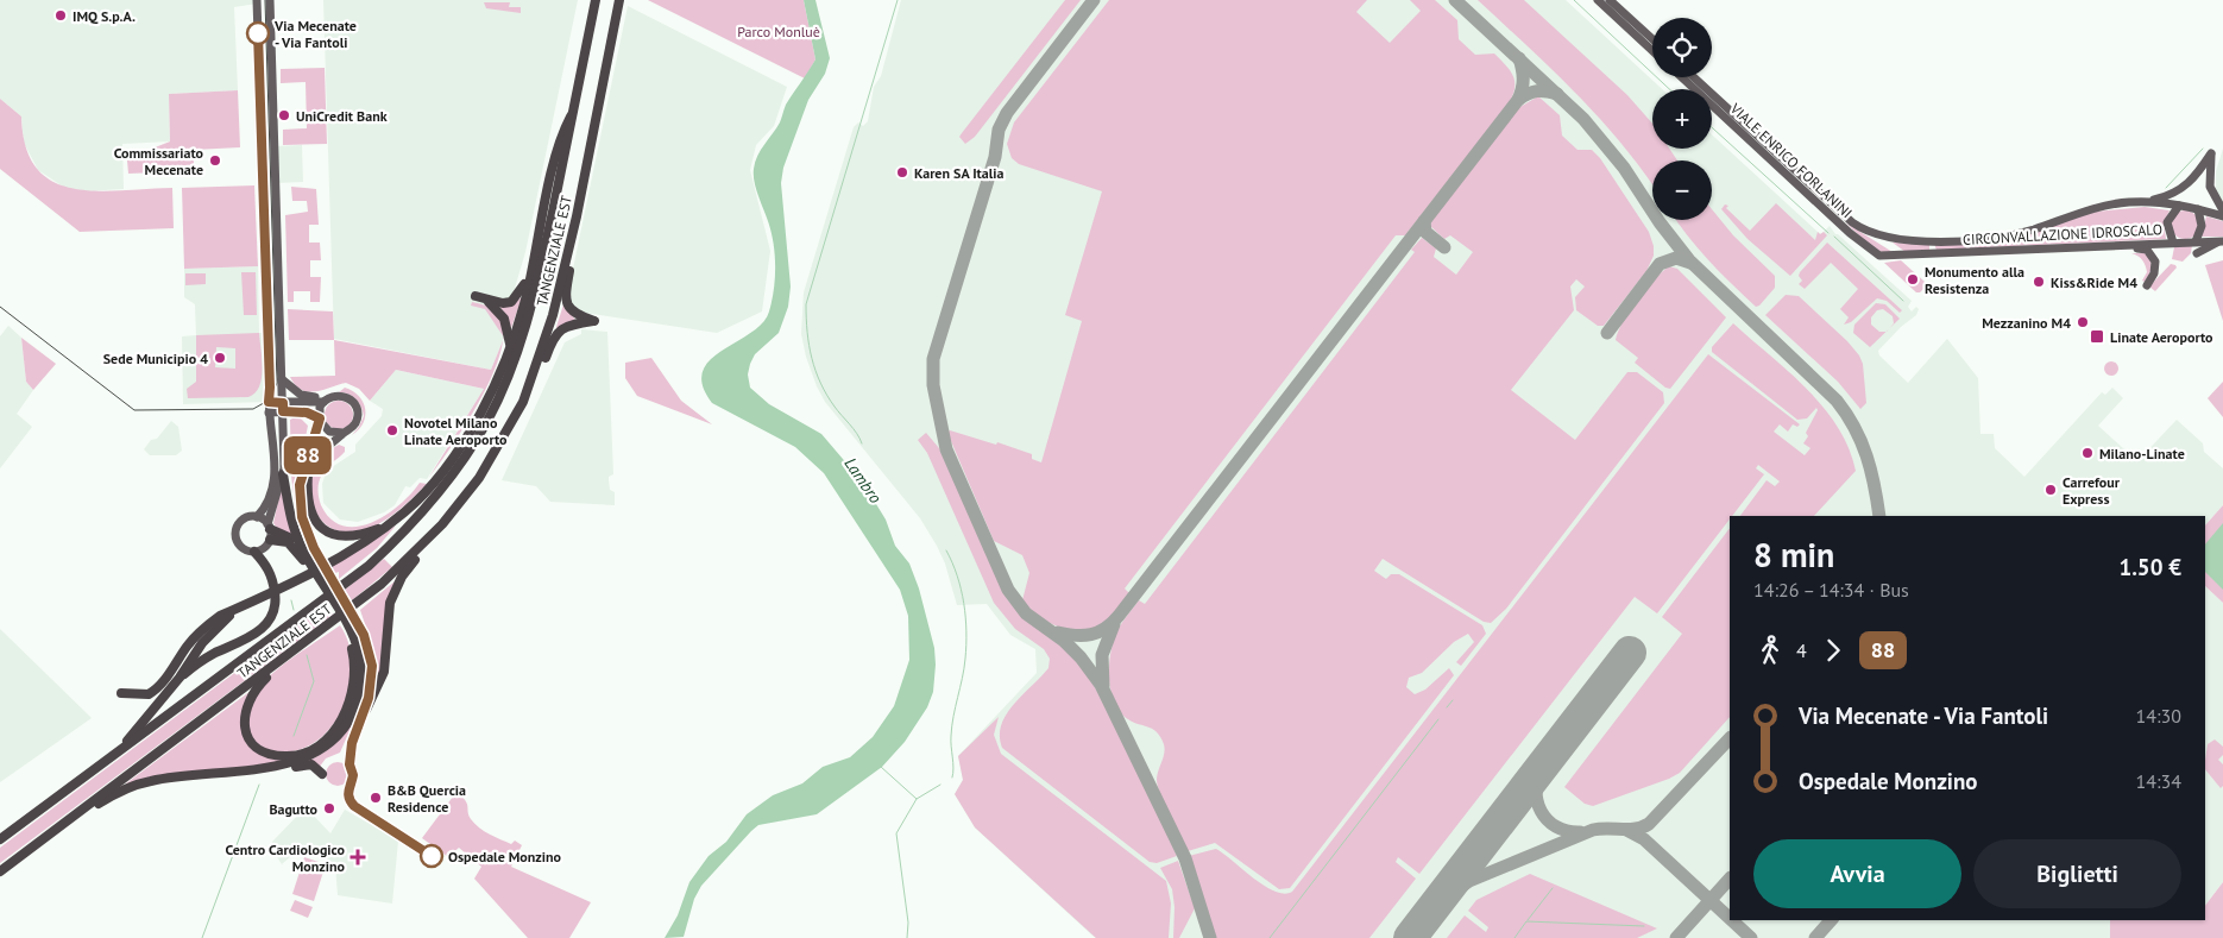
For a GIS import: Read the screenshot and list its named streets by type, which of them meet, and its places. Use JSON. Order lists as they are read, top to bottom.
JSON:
{
  "streets": {
    "highway": ["TANGENZIALE EST"],
    "main road": ["VIALE ENRICO FORLANINI", "CIRCONVALLAZIONE IDROSCALO"]
  },
  "crossings": [
    ["VIALE ENRICO FORLANINI", "CIRCONVALLAZIONE IDROSCALO"]
  ],
  "water": ["Lambro"],
  "parks": ["Parco Monluè"],
  "places": {
    "other": [
      "IMQ S.p.A.",
      "Via Mecenate - Via Fantoli",
      "UniCredit Bank",
      "Commissariato Mecenate",
      "Karen SA Italia",
      "Monumento alla Resistenza",
      "Kiss&Ride M4",
      "Mezzanino M4",
      "Sede Municipio 4",
      "Novotel Milano Linate Aeroporto",
      "Milano-Linate",
      "Carrefour Express",
      "B&B Quercia Residence",
      "Bagutto",
      "Ospedale Monzino"
    ],
    "transit": ["Linate Aeroporto"],
    "health": ["Centro Cardiologico Monzino"]
  },
  "lines": ["bus line 88"],
  "page": {
    "on_map": "88",
    "map_buttons": ["+", "−"],
    "heading": ["8 min", "14:26 – 14:34 · Bus", "1.50 €"],
    "legs": ["4", "88"],
    "list": [
      {
        "name": "Via Mecenate - Via Fantoli",
        "value": "14:30"
      },
      {
        "name": "Ospedale Monzino",
        "value": "14:34"
      }
    ],
    "buttons": ["Avvia", "Biglietti"]
  }
}
